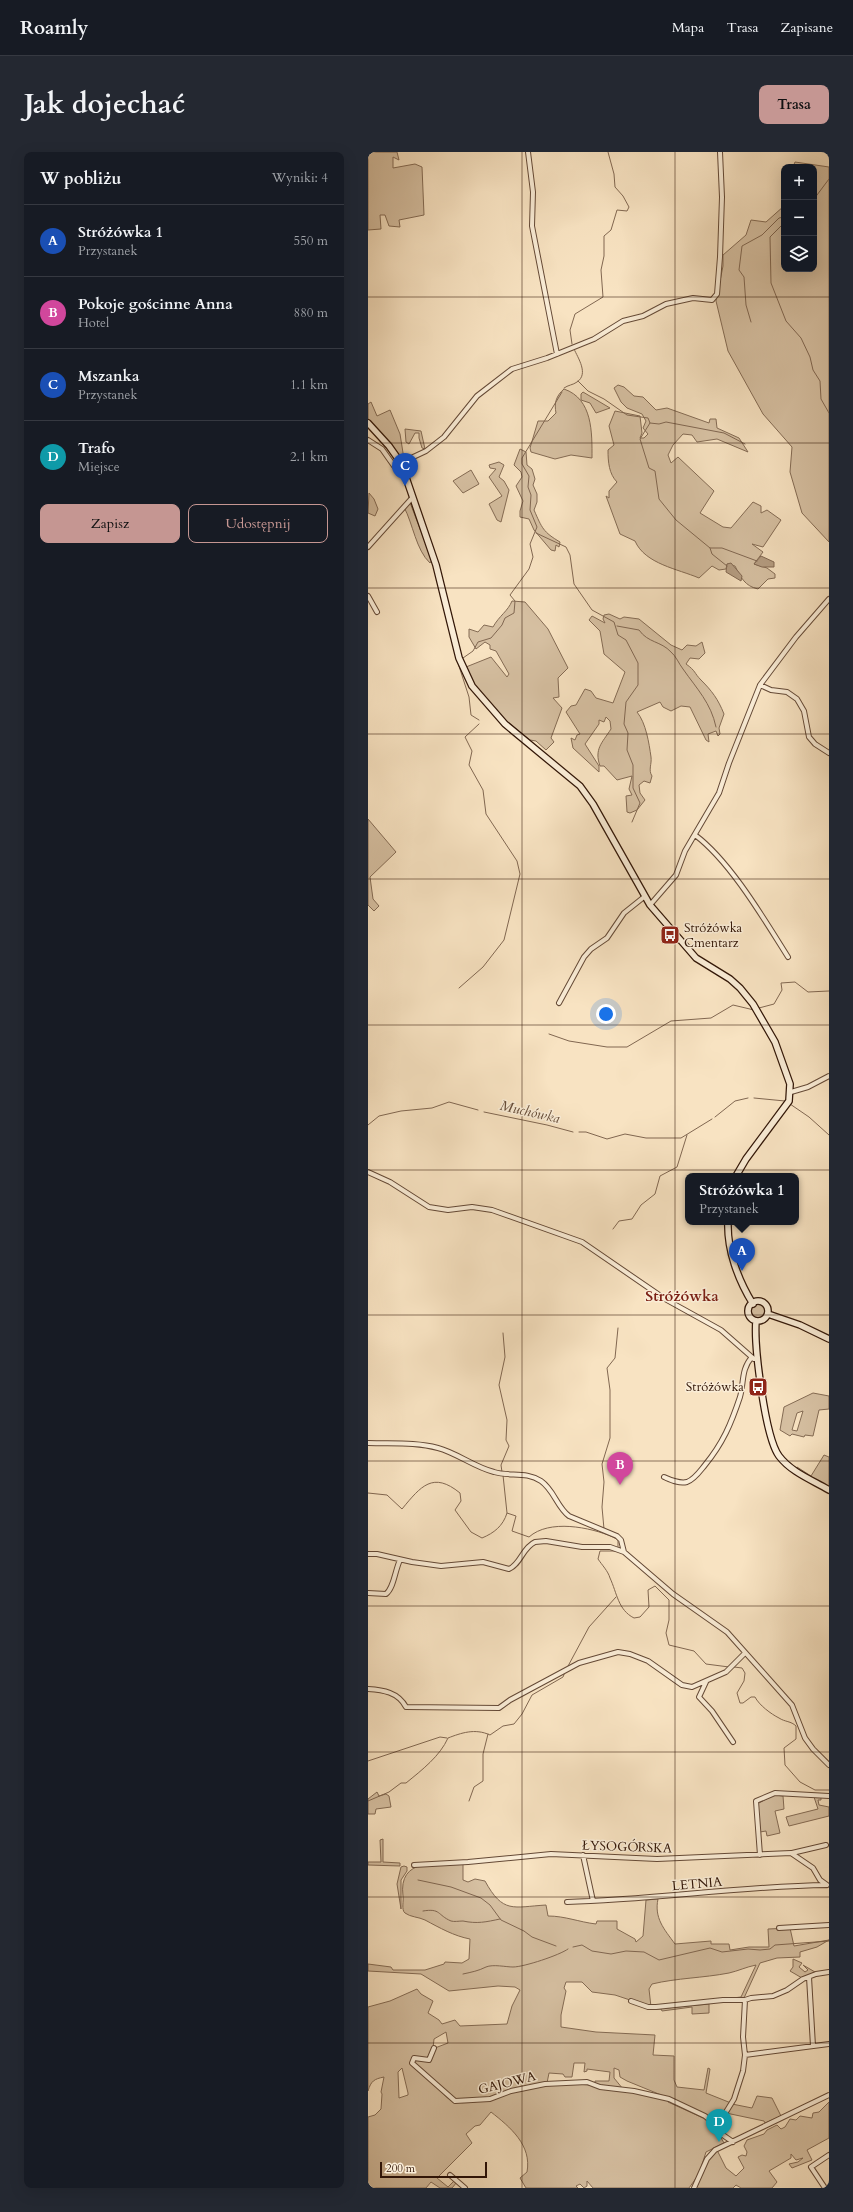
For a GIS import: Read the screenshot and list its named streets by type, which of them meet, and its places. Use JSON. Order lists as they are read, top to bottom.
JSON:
{
  "streets": {
    "street": ["ŁYSOGÓRSKA", "LETNIA", "GAJOWA"]
  },
  "districts": ["Stróżówka"],
  "water": ["Muchówka"],
  "places": {
    "bus stop": ["Stróżówka Cmentarz", "Stróżówka"]
  },
  "scale_bar": "200 m",
  "page": {
    "header": "Roamly",
    "nav": ["Mapa", "Trasa", "Zapisane"],
    "title": "Jak dojechać",
    "buttons": [
      "Trasa",
      ["Zapisz", "Udostępnij"]
    ],
    "heading": ["W pobliżu", "Wyniki: 4"],
    "map_buttons": ["+", "−"],
    "list": [
      {
        "mark": "A",
        "name": "Stróżówka 1",
        "note": "Przystanek",
        "value": "550 m"
      },
      {
        "mark": "B",
        "name": "Pokoje gościnne Anna",
        "note": "Hotel",
        "value": "880 m"
      },
      {
        "mark": "C",
        "name": "Mszanka",
        "note": "Przystanek",
        "value": "1.1 km"
      },
      {
        "mark": "D",
        "name": "Trafo",
        "note": "Miejsce",
        "value": "2.1 km"
      }
    ],
    "pins": [
      "C",
      "A",
      "B",
      "D"
    ],
    "popup": ["Stróżówka 1", "Przystanek"],
    "scale": "200 m"
  }
}
